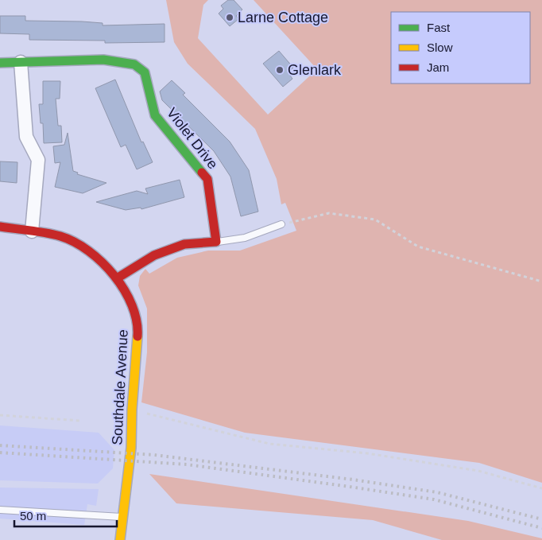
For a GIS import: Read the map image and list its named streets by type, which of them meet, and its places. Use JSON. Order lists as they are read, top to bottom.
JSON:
{
  "streets": {
    "street": ["Violet Drive", "Southdale Avenue"]
  },
  "places": ["Larne Cottage", "Glenlark"],
  "legend": ["Fast", "Slow", "Jam"],
  "scale_bar": "50 m"
}
